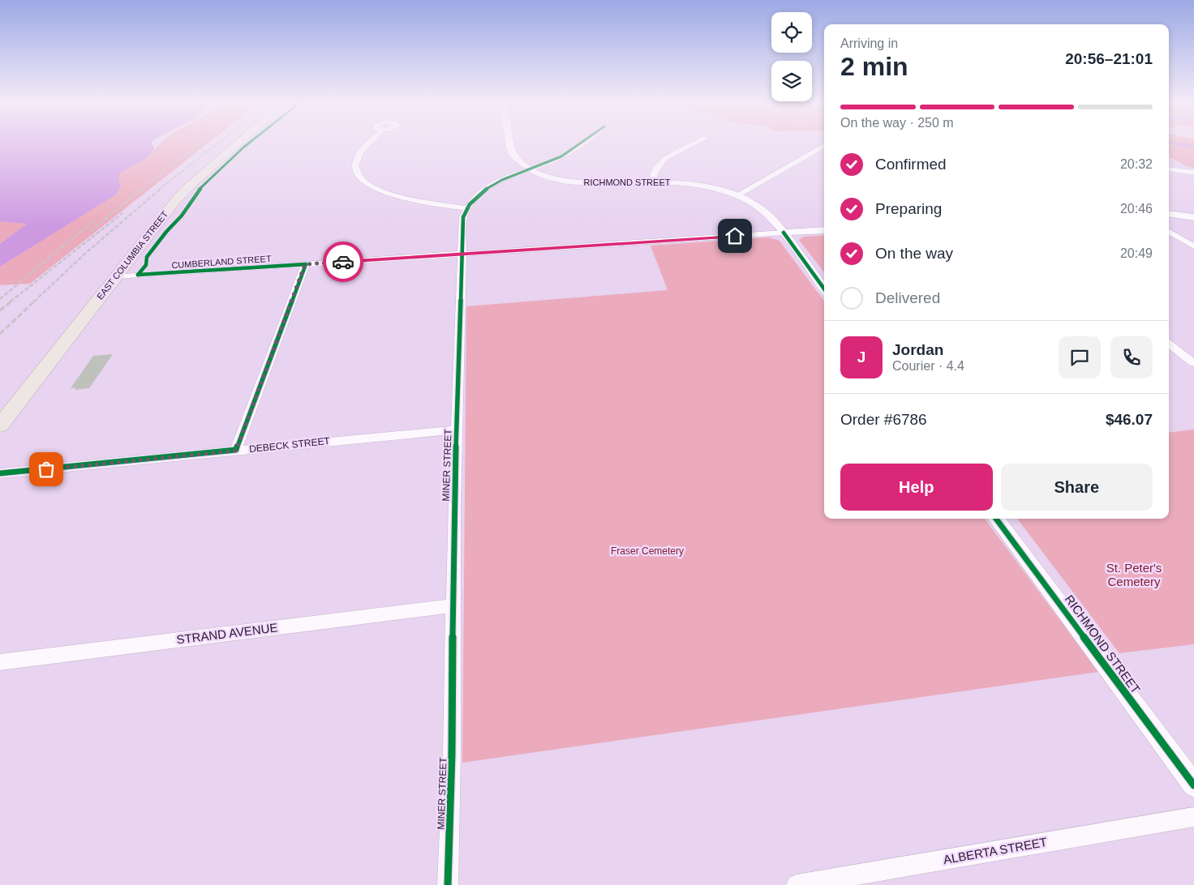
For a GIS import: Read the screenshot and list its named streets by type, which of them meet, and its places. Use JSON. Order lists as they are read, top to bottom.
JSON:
{
  "streets": {
    "main road": ["EAST COLUMBIA STREET"],
    "street": [
      "RICHMOND STREET",
      "CUMBERLAND STREET",
      "DEBECK STREET",
      "MINER STREET",
      "STRAND AVENUE",
      "ALBERTA STREET"
    ]
  },
  "crossings": [
    ["RICHMOND STREET", "CUMBERLAND STREET"],
    ["EAST COLUMBIA STREET", "CUMBERLAND STREET"],
    ["CUMBERLAND STREET", "MINER STREET"],
    ["DEBECK STREET", "MINER STREET"],
    ["MINER STREET", "STRAND AVENUE"]
  ],
  "parks": ["Fraser Cemetery", "St. Peter's Cemetery"],
  "page": {
    "heading": ["2 min", "Arriving in", "20:56–21:01"],
    "panel": [
      "Jordan",
      "Courier · 4.4",
      "Order #6786",
      "$46.07"
    ],
    "bar": "On the way · 250 m",
    "list": [
      ["Confirmed", "20:32"],
      ["Preparing", "20:46"],
      ["On the way", "20:49"],
      "Delivered"
    ],
    "round": "J",
    "buttons": ["Help", "Share"]
  }
}
